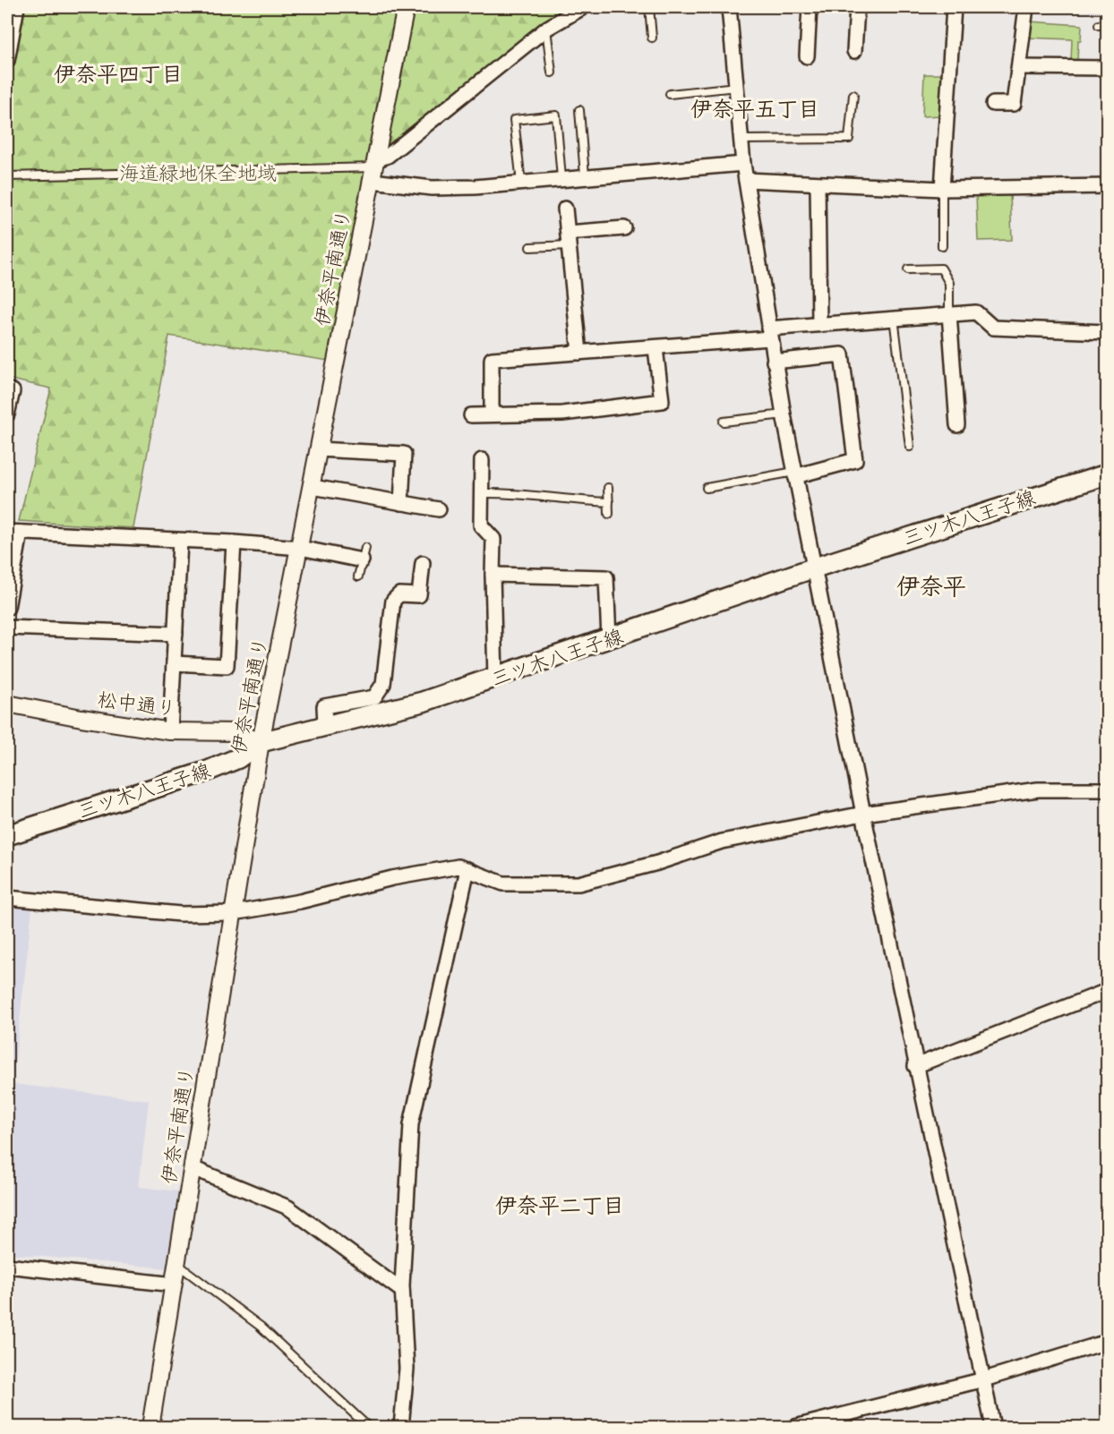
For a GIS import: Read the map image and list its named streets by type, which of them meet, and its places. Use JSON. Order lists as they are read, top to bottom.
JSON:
{
  "streets": {
    "main road": ["三ツ木八王子線"],
    "street": ["伊奈平南通り", "松中通り"]
  },
  "crossings": [
    ["伊奈平南通り", "三ツ木八王子線"],
    ["伊奈平南通り", "松中通り"],
    ["三ツ木八王子線", "松中通り"]
  ],
  "districts": [
    "伊奈平四丁目",
    "伊奈平五丁目",
    "伊奈平",
    "伊奈平二丁目"
  ],
  "parks": ["海道緑地保全地域"]
}
